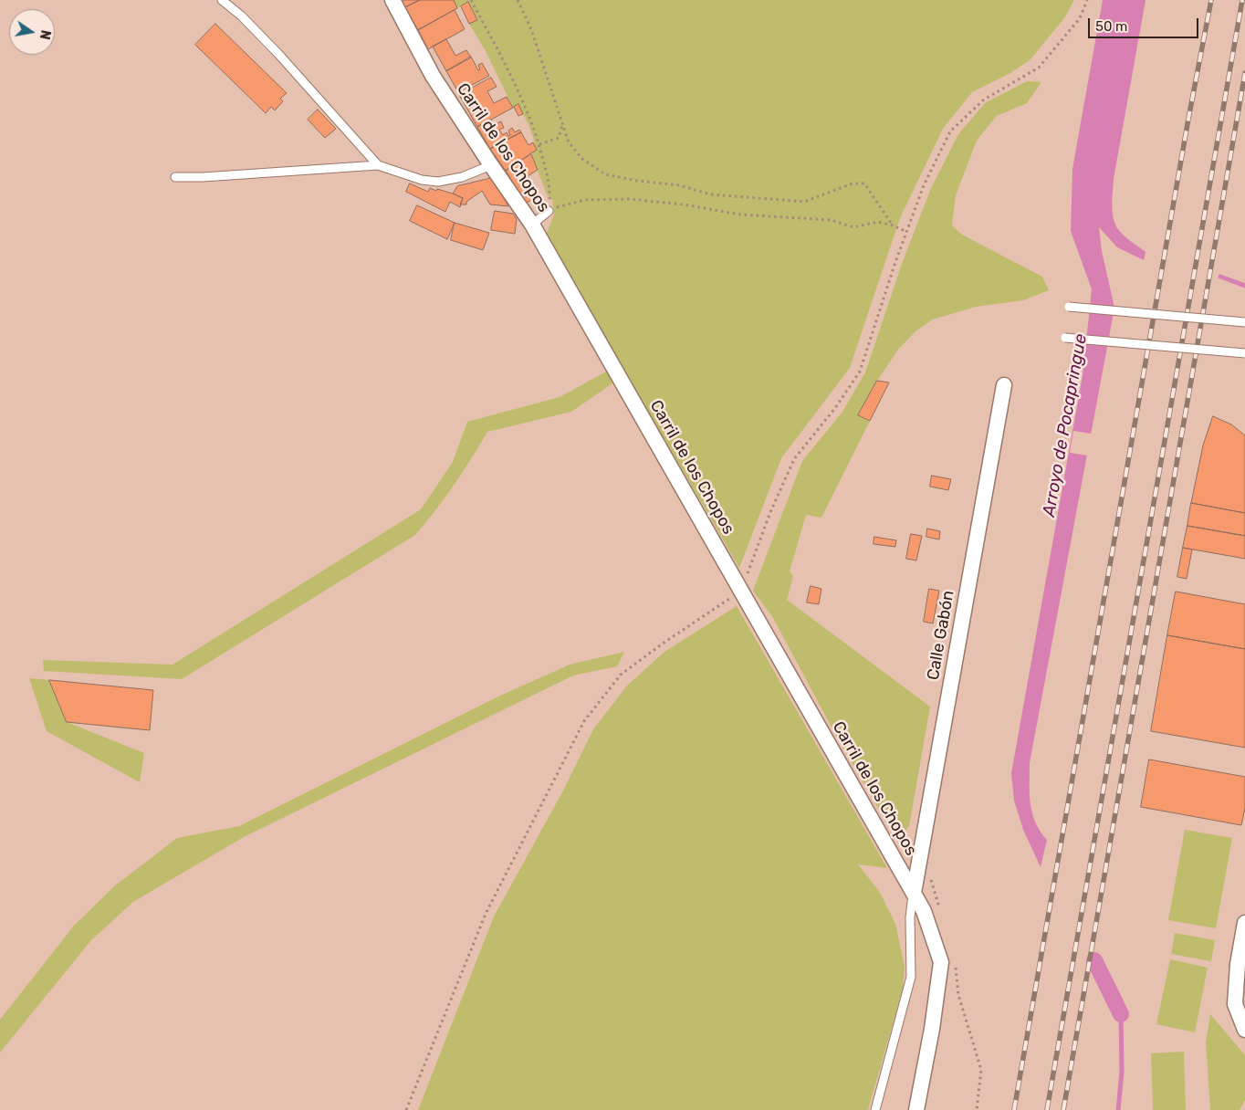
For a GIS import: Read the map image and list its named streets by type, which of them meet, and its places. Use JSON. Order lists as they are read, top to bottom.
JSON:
{
  "streets": {
    "street": ["Carril de los Chopos", "Calle Gabón"]
  },
  "crossings": [
    ["Carril de los Chopos", "Calle Gabón"]
  ],
  "water": ["Arroyo de Pocapringue"],
  "scale_bar": "50 m",
  "north": "right"
}
